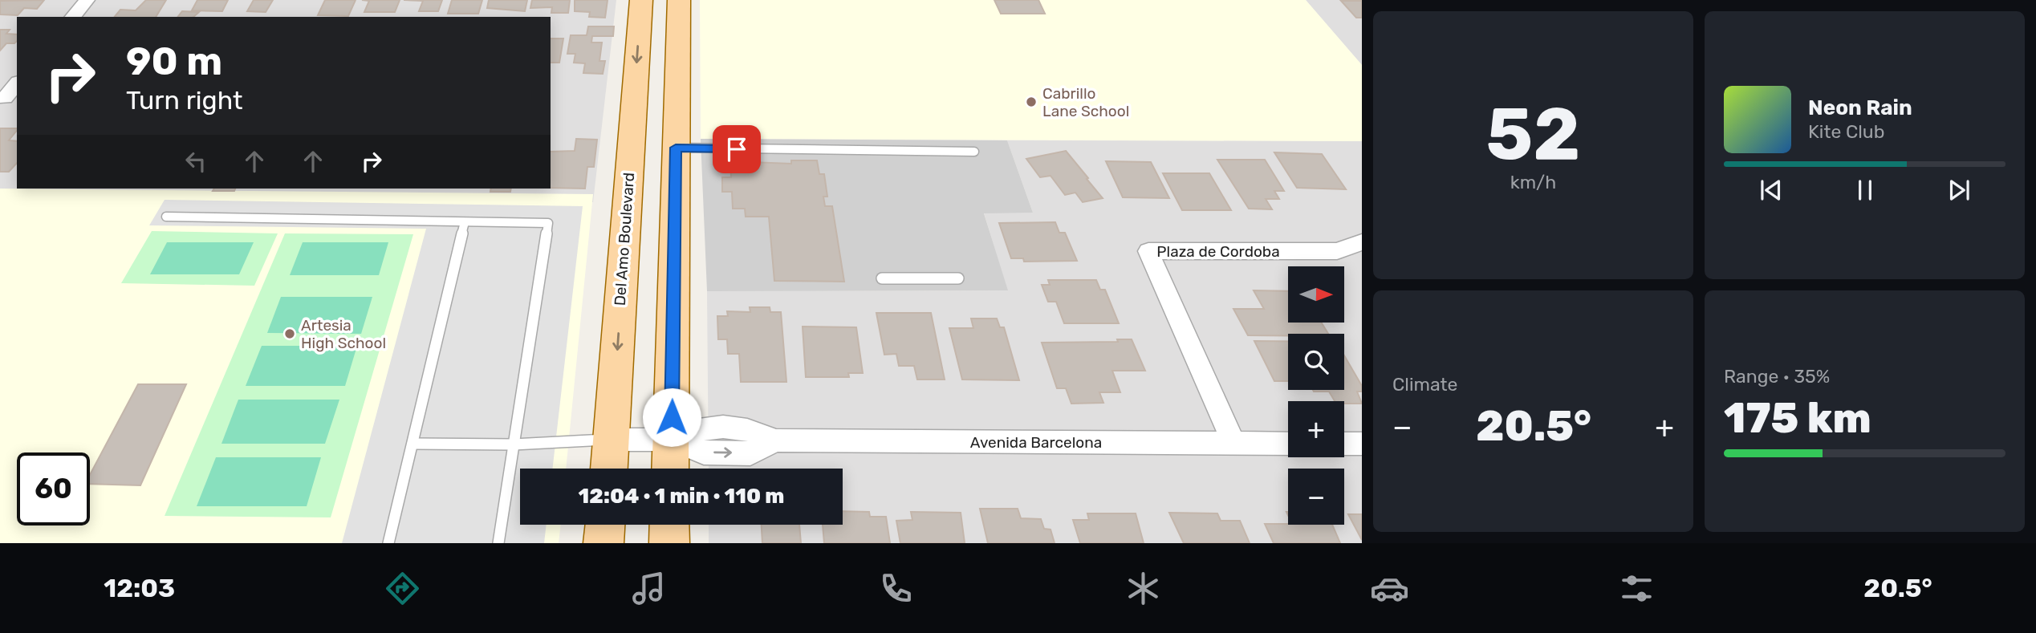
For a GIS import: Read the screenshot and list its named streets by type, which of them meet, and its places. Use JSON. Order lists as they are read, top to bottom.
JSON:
{
  "streets": {
    "main road": ["Del Amo Boulevard"],
    "street": ["Plaza de Cordoba", "Avenida Barcelona"]
  },
  "crossings": [
    ["Del Amo Boulevard", "Avenida Barcelona"],
    ["Plaza de Cordoba", "Avenida Barcelona"]
  ],
  "places": ["Cabrillo Lane School", "Artesia High School"],
  "north": "right",
  "page": {
    "tile": [
      ["52", "km/h"],
      "Climate",
      ["Range · 35%", "175 km"]
    ],
    "turn": ["90 m", "Turn right"],
    "song": ["Neon Rain", "Kite Club"],
    "map_buttons": ["+", "−"],
    "heat": ["−", "20.5°", "+"],
    "limit": "60",
    "trip": "12:04 · 1 min · 110 m",
    "tabs": ["12:03", "20.5°"]
  }
}
